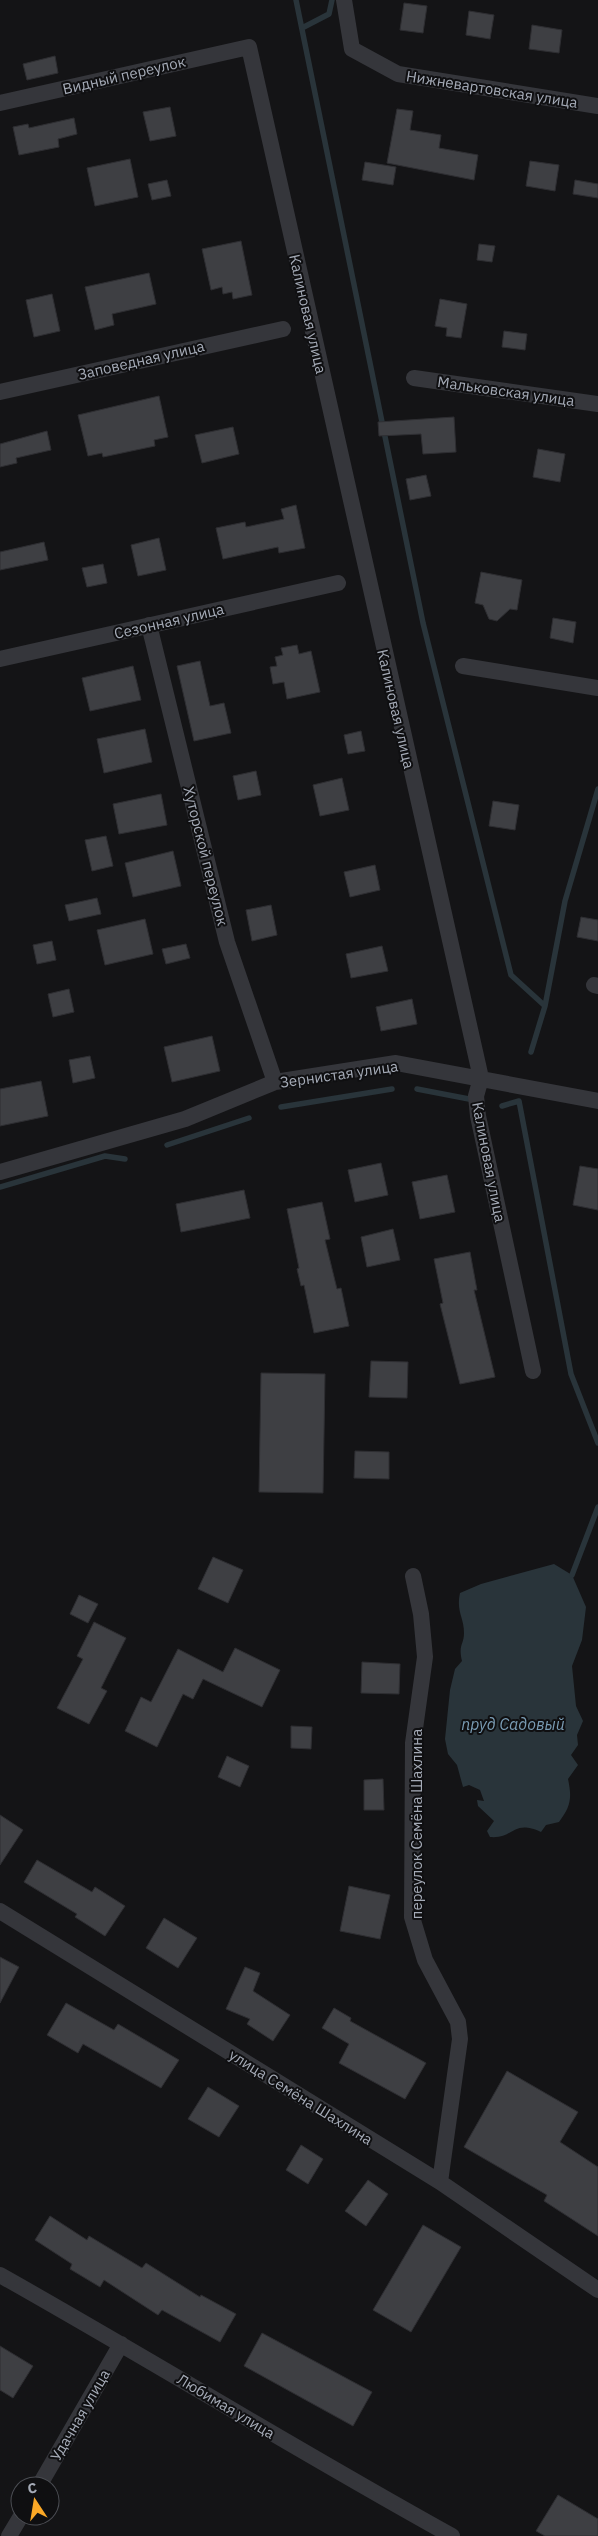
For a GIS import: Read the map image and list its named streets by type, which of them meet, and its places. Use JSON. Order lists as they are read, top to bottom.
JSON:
{
  "streets": {
    "street": [
      "Видный переулок",
      "Нижневартовская улица",
      "Калиновая улица",
      "Заповедная улица",
      "Мальковская улица",
      "Сезонная улица",
      "Хуторской переулок",
      "Зернистая улица",
      "переулок Семёна Шахлина",
      "улица Семёна Шахлина",
      "Любимая улица",
      "Удачная улица"
    ]
  },
  "crossings": [
    ["Видный переулок", "Калиновая улица"],
    ["Калиновая улица", "Зернистая улица"],
    ["Сезонная улица", "Хуторской переулок"],
    ["Хуторской переулок", "Зернистая улица"],
    ["переулок Семёна Шахлина", "улица Семёна Шахлина"],
    ["Любимая улица", "Удачная улица"]
  ],
  "water": ["пруд Садовый"],
  "north": "top"
}
